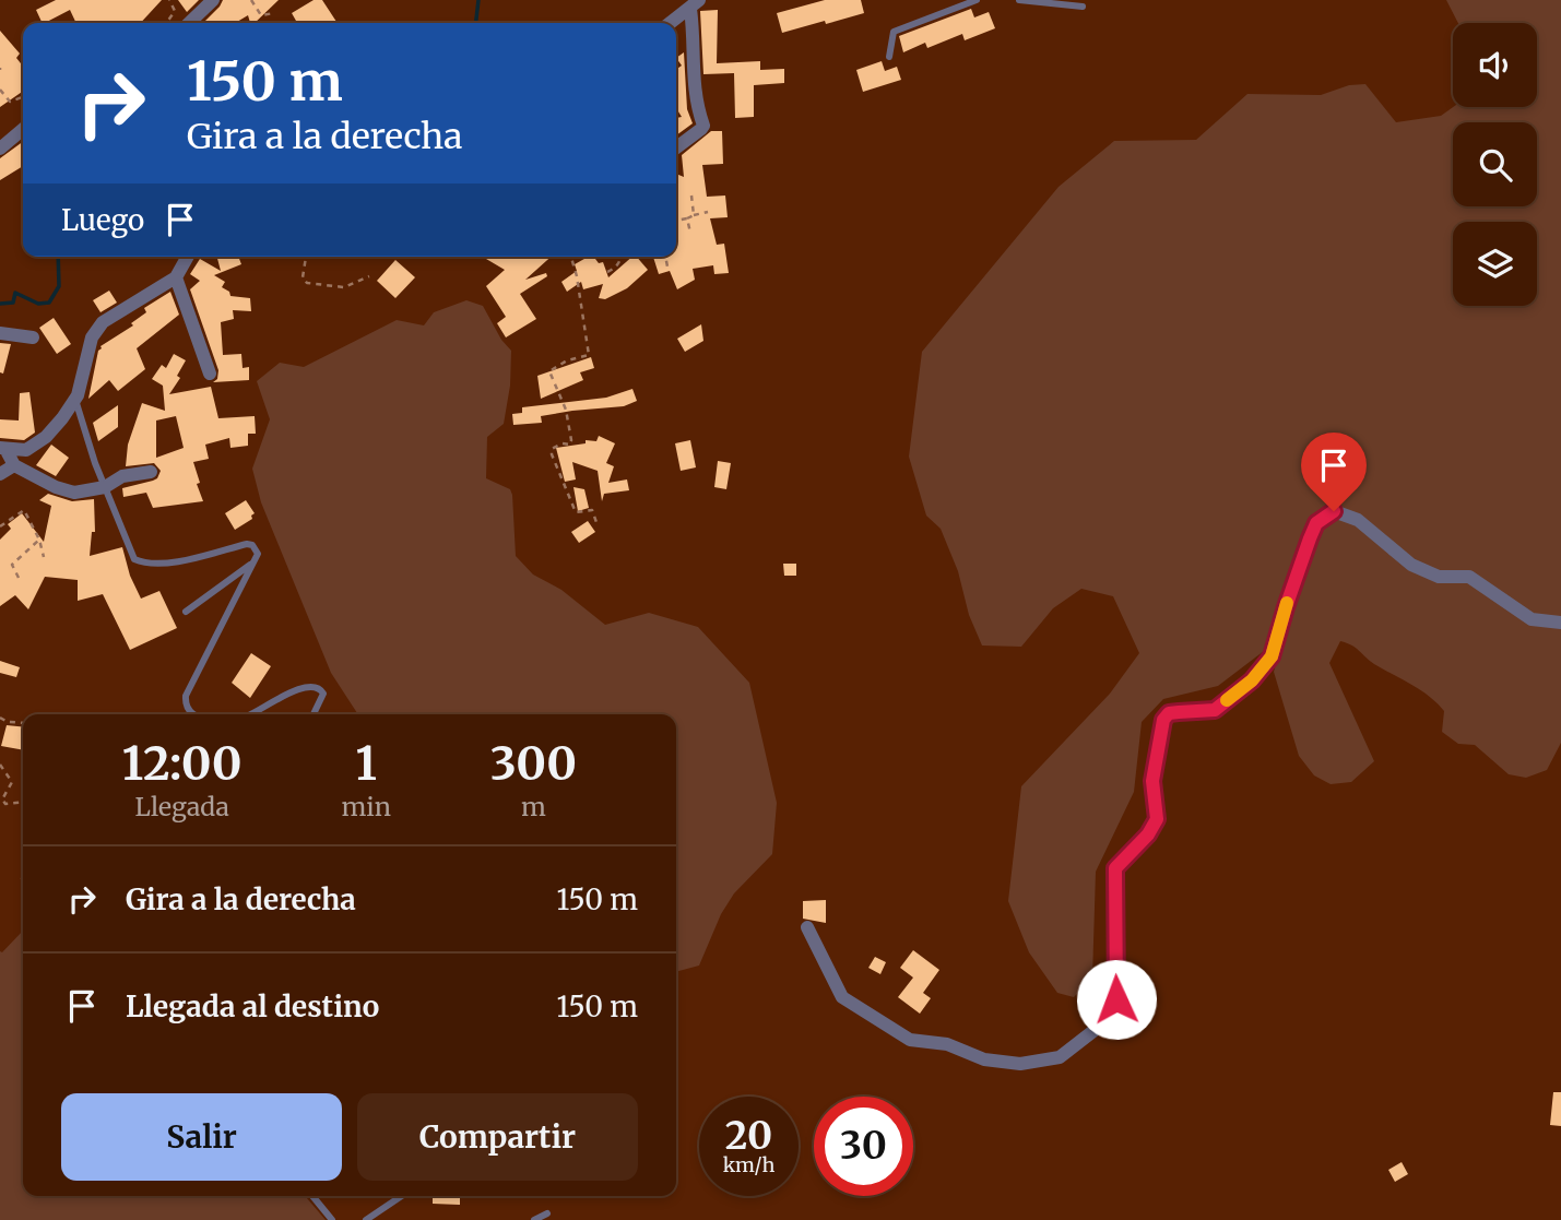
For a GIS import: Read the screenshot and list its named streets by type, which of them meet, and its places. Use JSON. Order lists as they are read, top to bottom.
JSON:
{
  "page": {
    "turn": ["150 m", "Gira a la derecha"],
    "then": "Luego",
    "eta": [
      "12:00",
      "Llegada",
      "1",
      "min",
      "300",
      "m"
    ],
    "list": [
      {
        "name": "Gira a la derecha",
        "value": "150 m"
      },
      {
        "name": "Llegada al destino",
        "value": "150 m"
      }
    ],
    "buttons": ["Salir", "Compartir"],
    "speed": "20 km/h",
    "limit": "30"
  }
}
